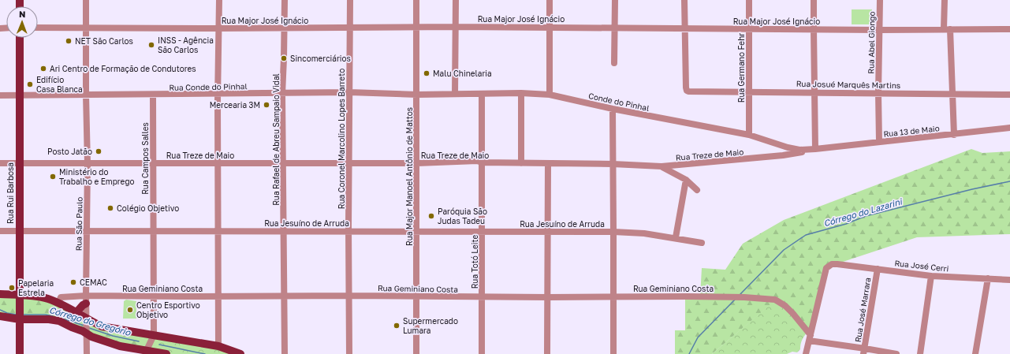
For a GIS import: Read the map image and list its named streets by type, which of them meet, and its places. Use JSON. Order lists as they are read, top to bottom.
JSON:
{
  "streets": {
    "main road": ["Rua Rui Barbosa"],
    "street": [
      "Rua Major José Ignácio",
      "Rua Abel Giongo",
      "Rua Germano Fehr",
      "Rua Josué Marquês Martins",
      "Rua Conde do Pinhal",
      "Conde do Pinhal",
      "Rua 13 de Maio",
      "Rua Coronel Marcolino Lopes Barreto",
      "Rua Rafael de Abreu Sampaio Vidal",
      "Rua Treze de Maio",
      "Rua Campos Salles",
      "Rua Major Manoel Antônio de Mattos",
      "Rua Jesuíno de Arruda",
      "Rua São Paulo",
      "Rua Totó Leite",
      "Rua José Cerri",
      "Rua Geminiano Costa",
      "Rua José Marrara"
    ]
  },
  "crossings": [
    ["Rua Major José Ignácio", "Rua Abel Giongo"],
    ["Rua Major José Ignácio", "Rua Germano Fehr"],
    ["Rua Major José Ignácio", "Rua Josué Marquês Martins"],
    ["Rua Major José Ignácio", "Rua Coronel Marcolino Lopes Barreto"],
    ["Rua Major José Ignácio", "Rua Rafael de Abreu Sampaio Vidal"],
    ["Rua Major José Ignácio", "Rua Major Manoel Antônio de Mattos"],
    ["Rua Major José Ignácio", "Rua São Paulo"],
    ["Rua Abel Giongo", "Rua Josué Marquês Martins"],
    ["Rua Abel Giongo", "Rua 13 de Maio"],
    ["Rua Germano Fehr", "Rua Josué Marquês Martins"],
    ["Rua Germano Fehr", "Conde do Pinhal"],
    ["Rua Conde do Pinhal", "Conde do Pinhal"],
    ["Rua Conde do Pinhal", "Rua Coronel Marcolino Lopes Barreto"],
    ["Rua Conde do Pinhal", "Rua Rafael de Abreu Sampaio Vidal"],
    ["Rua Conde do Pinhal", "Rua Campos Salles"],
    ["Rua Conde do Pinhal", "Rua Major Manoel Antônio de Mattos"],
    ["Rua Conde do Pinhal", "Rua Rui Barbosa"],
    ["Rua Conde do Pinhal", "Rua São Paulo"],
    ["Conde do Pinhal", "Rua 13 de Maio"],
    ["Conde do Pinhal", "Rua Treze de Maio"],
    ["Conde do Pinhal", "Rua Major Manoel Antônio de Mattos"],
    ["Conde do Pinhal", "Rua Totó Leite"],
    ["Rua 13 de Maio", "Rua Treze de Maio"],
    ["Rua Coronel Marcolino Lopes Barreto", "Rua Treze de Maio"],
    ["Rua Coronel Marcolino Lopes Barreto", "Rua Jesuíno de Arruda"],
    ["Rua Coronel Marcolino Lopes Barreto", "Rua Geminiano Costa"],
    ["Rua Rafael de Abreu Sampaio Vidal", "Rua Treze de Maio"],
    ["Rua Rafael de Abreu Sampaio Vidal", "Rua Jesuíno de Arruda"],
    ["Rua Rafael de Abreu Sampaio Vidal", "Rua Geminiano Costa"],
    ["Rua Treze de Maio", "Rua Campos Salles"],
    ["Rua Treze de Maio", "Rua Major Manoel Antônio de Mattos"],
    ["Rua Treze de Maio", "Rua Rui Barbosa"],
    ["Rua Treze de Maio", "Rua São Paulo"],
    ["Rua Treze de Maio", "Rua Totó Leite"],
    ["Rua Campos Salles", "Rua Jesuíno de Arruda"],
    ["Rua Campos Salles", "Rua Geminiano Costa"],
    ["Rua Major Manoel Antônio de Mattos", "Rua Jesuíno de Arruda"],
    ["Rua Major Manoel Antônio de Mattos", "Rua Geminiano Costa"],
    ["Rua Rui Barbosa", "Rua Jesuíno de Arruda"],
    ["Rua Jesuíno de Arruda", "Rua São Paulo"],
    ["Rua Jesuíno de Arruda", "Rua Totó Leite"],
    ["Rua São Paulo", "Rua Geminiano Costa"],
    ["Rua Totó Leite", "Rua Geminiano Costa"],
    ["Rua José Cerri", "Rua Geminiano Costa"],
    ["Rua José Cerri", "Rua José Marrara"]
  ],
  "water": ["Córrego do Lazarini", "Córrego do Gregório"],
  "places": [
    "NET São Carlos",
    "INSS - Agência São Carlos",
    "Sincomerciários",
    "Ari Centro de Formação de Condutores",
    "Malu Chinelaria",
    "Edifício Casa Blanca",
    "Mercearia 3M",
    "Posto Jatão",
    "Ministério do Trabalho e Emprego",
    "Colégio Objetivo",
    "Paróquia São Judas Tadeu",
    "CEMAC",
    "Papelaria Estrela",
    "Centro Esportivo Objetivo",
    "Supermercado Lumara"
  ],
  "north": "top"
}
